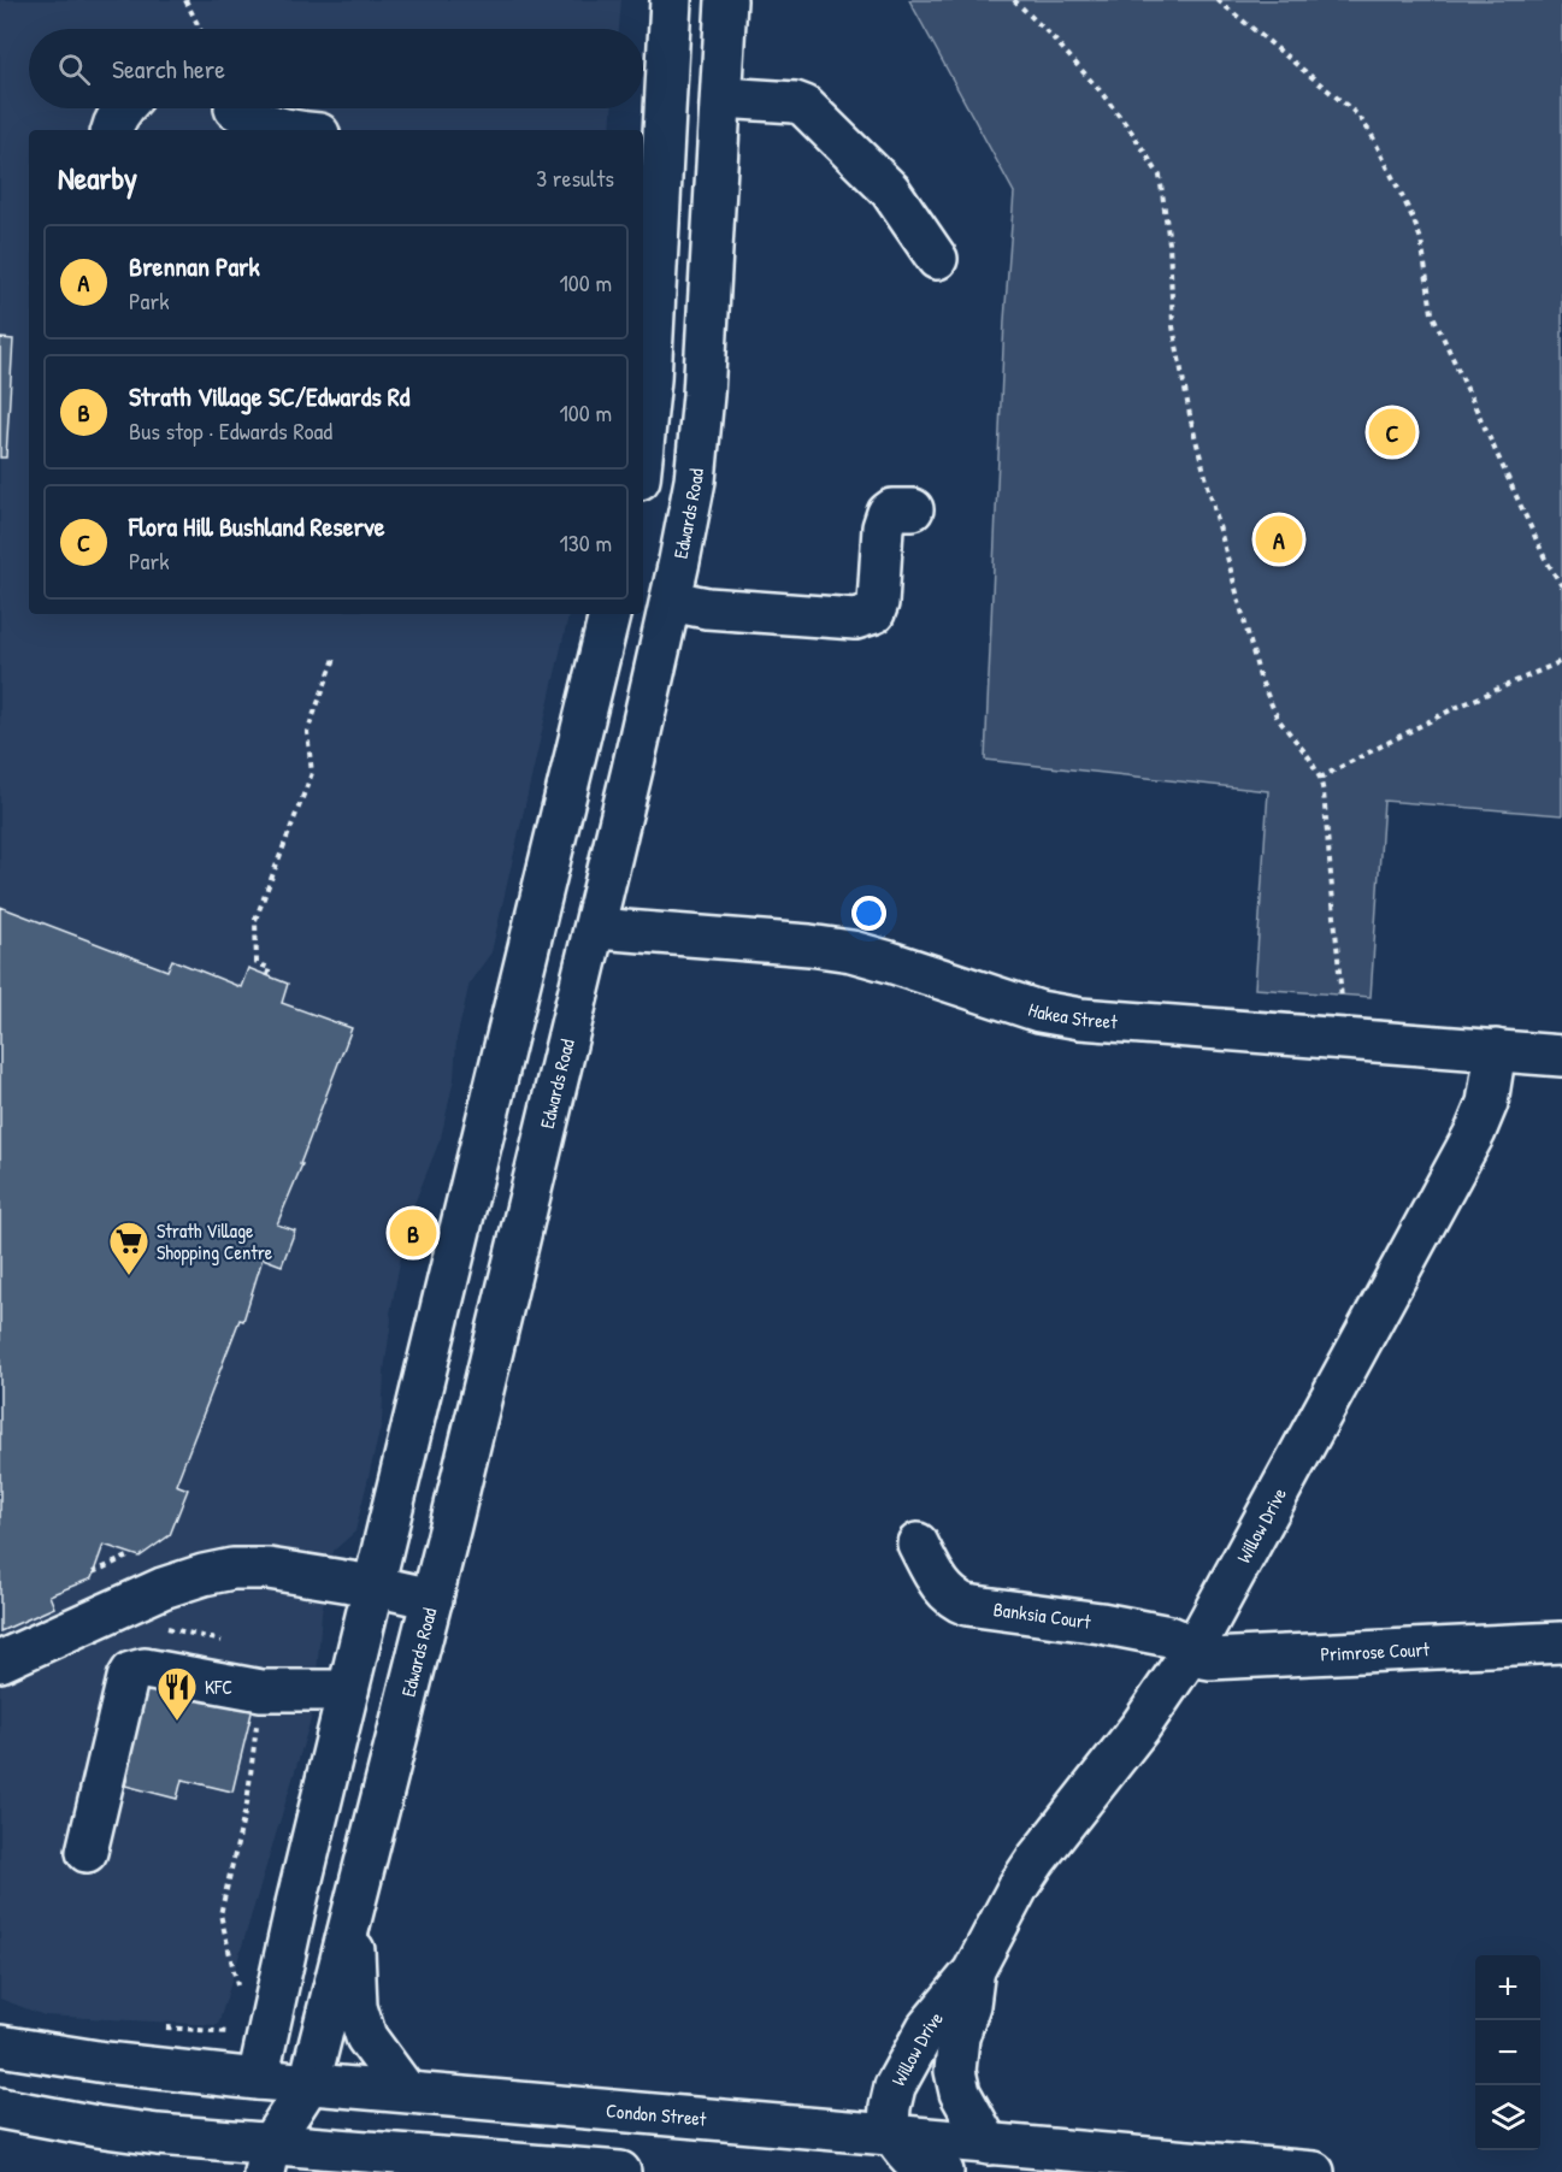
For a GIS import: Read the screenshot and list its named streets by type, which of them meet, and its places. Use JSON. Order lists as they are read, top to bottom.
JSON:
{
  "streets": {
    "street": [
      "Edwards Road",
      "Hakea Street",
      "Willow Drive",
      "Banksia Court",
      "Primrose Court",
      "Condon Street"
    ]
  },
  "crossings": [
    ["Edwards Road", "Hakea Street"],
    ["Edwards Road", "Condon Street"],
    ["Hakea Street", "Willow Drive"],
    ["Willow Drive", "Banksia Court"],
    ["Willow Drive", "Primrose Court"],
    ["Willow Drive", "Condon Street"],
    ["Banksia Court", "Primrose Court"]
  ],
  "places": {
    "supermarket": ["Strath Village Shopping Centre"],
    "restaurant": ["KFC"]
  },
  "page": {
    "search": "Search here",
    "heading": ["Nearby", "3 results"],
    "list": [
      {
        "mark": "A",
        "name": "Brennan Park",
        "note": "Park",
        "value": "100 m"
      },
      {
        "mark": "B",
        "name": "Strath Village SC/Edwards Rd",
        "note": "Bus stop · Edwards Road",
        "value": "100 m"
      },
      {
        "mark": "C",
        "name": "Flora Hill Bushland Reserve",
        "note": "Park",
        "value": "130 m"
      }
    ],
    "pins": ["C", "A", "B"],
    "map_buttons": ["+", "−"]
  }
}
